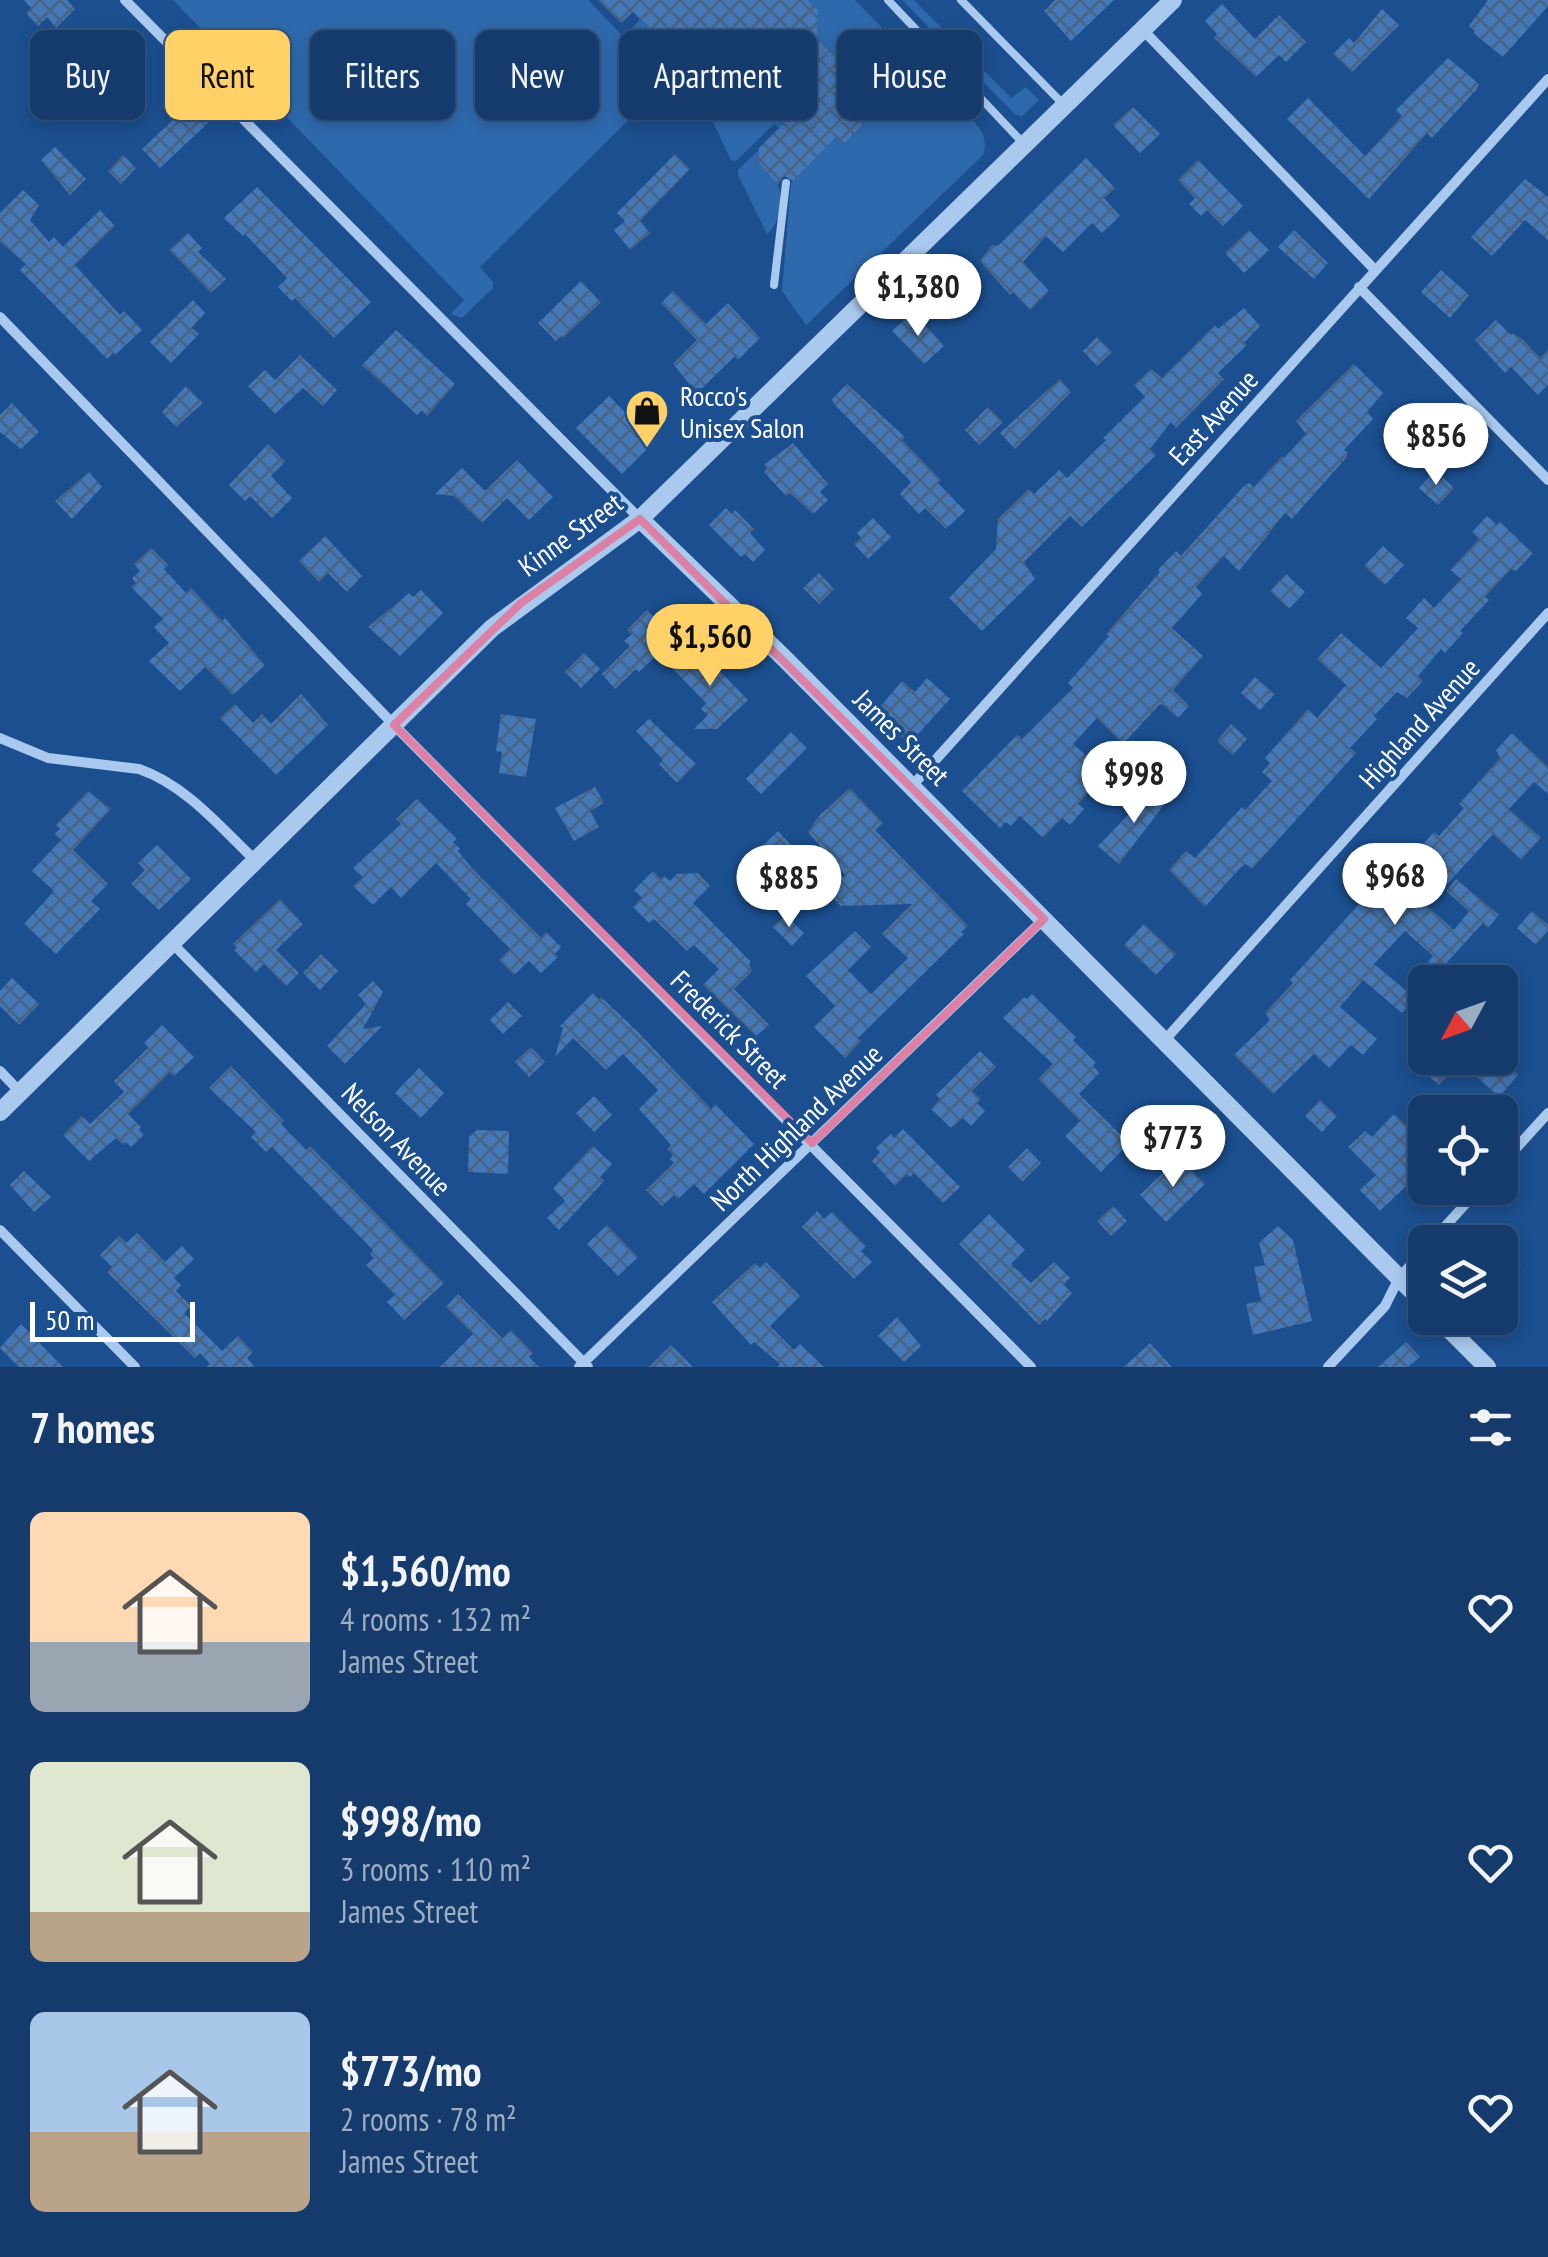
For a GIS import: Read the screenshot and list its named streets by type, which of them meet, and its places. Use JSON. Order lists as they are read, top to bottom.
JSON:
{
  "streets": {
    "street": [
      "East Avenue",
      "Kinne Street",
      "Highland Avenue",
      "James Street",
      "Frederick Street",
      "North Highland Avenue",
      "Nelson Avenue"
    ]
  },
  "crossings": [
    ["East Avenue", "James Street"],
    ["Kinne Street", "James Street"],
    ["Kinne Street", "Frederick Street"],
    ["Kinne Street", "Nelson Avenue"],
    ["Highland Avenue", "James Street"],
    ["James Street", "North Highland Avenue"],
    ["Frederick Street", "North Highland Avenue"],
    ["North Highland Avenue", "Nelson Avenue"]
  ],
  "places": {
    "shop": ["Rocco's Unisex Salon"]
  },
  "scale_bar": "50 m",
  "north": "bottom left",
  "page": {
    "chip": [
      "Buy",
      "Rent",
      "Filters",
      "New",
      "Apartment",
      "House"
    ],
    "price": [
      "$1,380",
      "$856",
      "$1,560",
      "$998",
      "$968",
      "$885",
      "$773"
    ],
    "scale": "50 m",
    "heading": "7 homes",
    "list": [
      {
        "name": "$1,560/mo",
        "note": "4 rooms · 132 m² · James Street"
      },
      {
        "name": "$998/mo",
        "note": "3 rooms · 110 m² · James Street"
      },
      {
        "name": "$773/mo",
        "note": "2 rooms · 78 m² · James Street"
      }
    ]
  }
}
